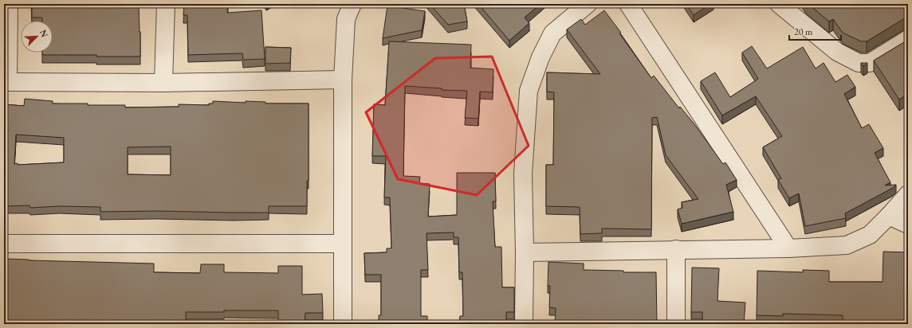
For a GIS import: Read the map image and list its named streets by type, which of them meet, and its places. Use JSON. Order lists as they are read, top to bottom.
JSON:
{
  "scale_bar": "20 m",
  "north": "top right"
}
